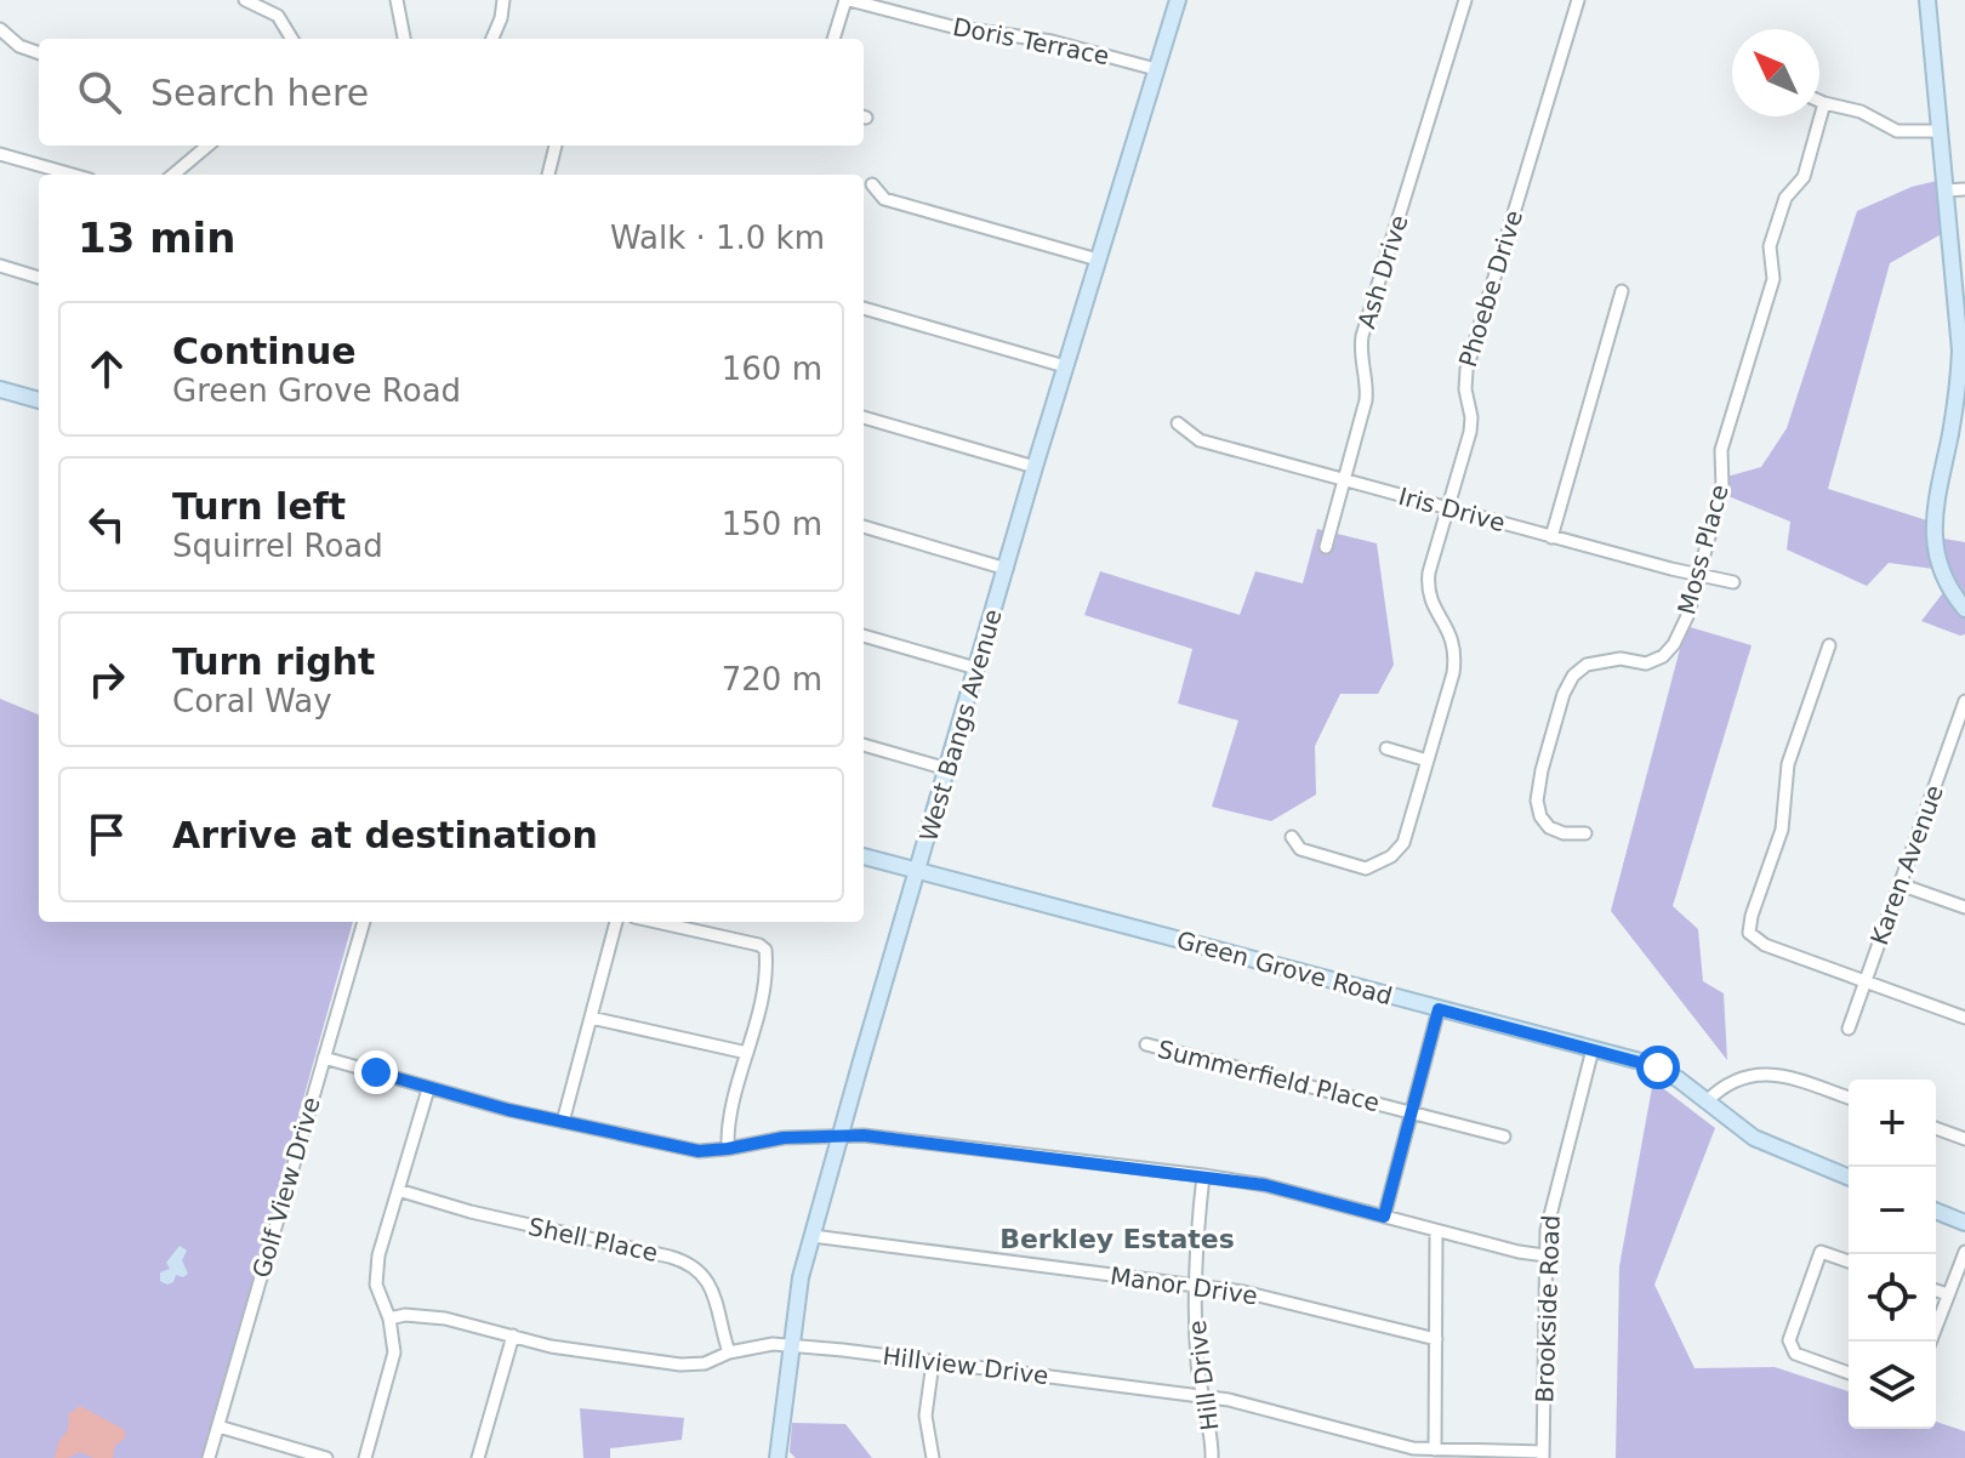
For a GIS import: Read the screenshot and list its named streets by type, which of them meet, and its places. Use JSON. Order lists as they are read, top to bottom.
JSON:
{
  "streets": {
    "street": [
      "Doris Terrace",
      "Ash Drive",
      "Phoebe Drive",
      "Iris Drive",
      "Moss Place",
      "West Bangs Avenue",
      "Karen Avenue",
      "Green Grove Road",
      "Summerfield Place",
      "Golf View Drive",
      "Shell Place",
      "Manor Drive",
      "Brookside Road",
      "Hillview Drive",
      "Hill Drive"
    ]
  },
  "crossings": [
    ["Doris Terrace", "West Bangs Avenue"],
    ["Ash Drive", "Iris Drive"],
    ["Phoebe Drive", "Iris Drive"],
    ["Iris Drive", "Moss Place"],
    ["West Bangs Avenue", "Green Grove Road"],
    ["West Bangs Avenue", "Manor Drive"],
    ["West Bangs Avenue", "Hillview Drive"],
    ["Green Grove Road", "Brookside Road"],
    ["Shell Place", "Hillview Drive"],
    ["Manor Drive", "Hill Drive"],
    ["Brookside Road", "Hillview Drive"],
    ["Hillview Drive", "Hill Drive"]
  ],
  "districts": ["Berkley Estates"],
  "north": "top left",
  "page": {
    "search": "Search here",
    "heading": ["13 min", "Walk · 1.0 km"],
    "list": [
      ["Continue", "Green Grove Road", "160 m"],
      ["Turn left", "Squirrel Road", "150 m"],
      ["Turn right", "Coral Way", "720 m"],
      "Arrive at destination"
    ],
    "map_buttons": ["+", "−"]
  }
}
